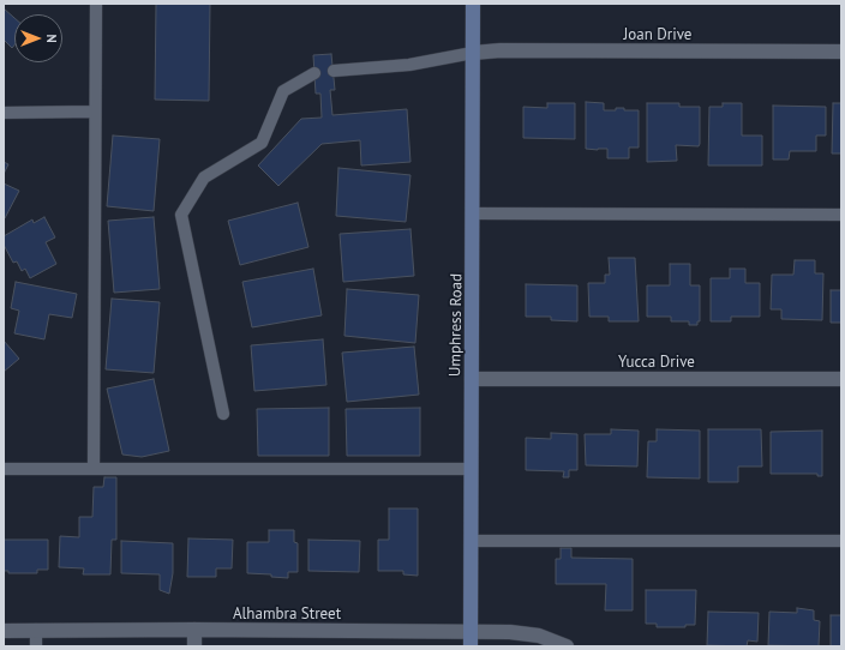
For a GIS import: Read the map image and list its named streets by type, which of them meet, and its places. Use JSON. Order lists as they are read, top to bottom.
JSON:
{
  "streets": {
    "street": [
      "Joan Drive",
      "Umphress Road",
      "Yucca Drive",
      "Alhambra Street"
    ]
  },
  "crossings": [
    ["Joan Drive", "Umphress Road"],
    ["Umphress Road", "Yucca Drive"],
    ["Umphress Road", "Alhambra Street"]
  ],
  "north": "right"
}
